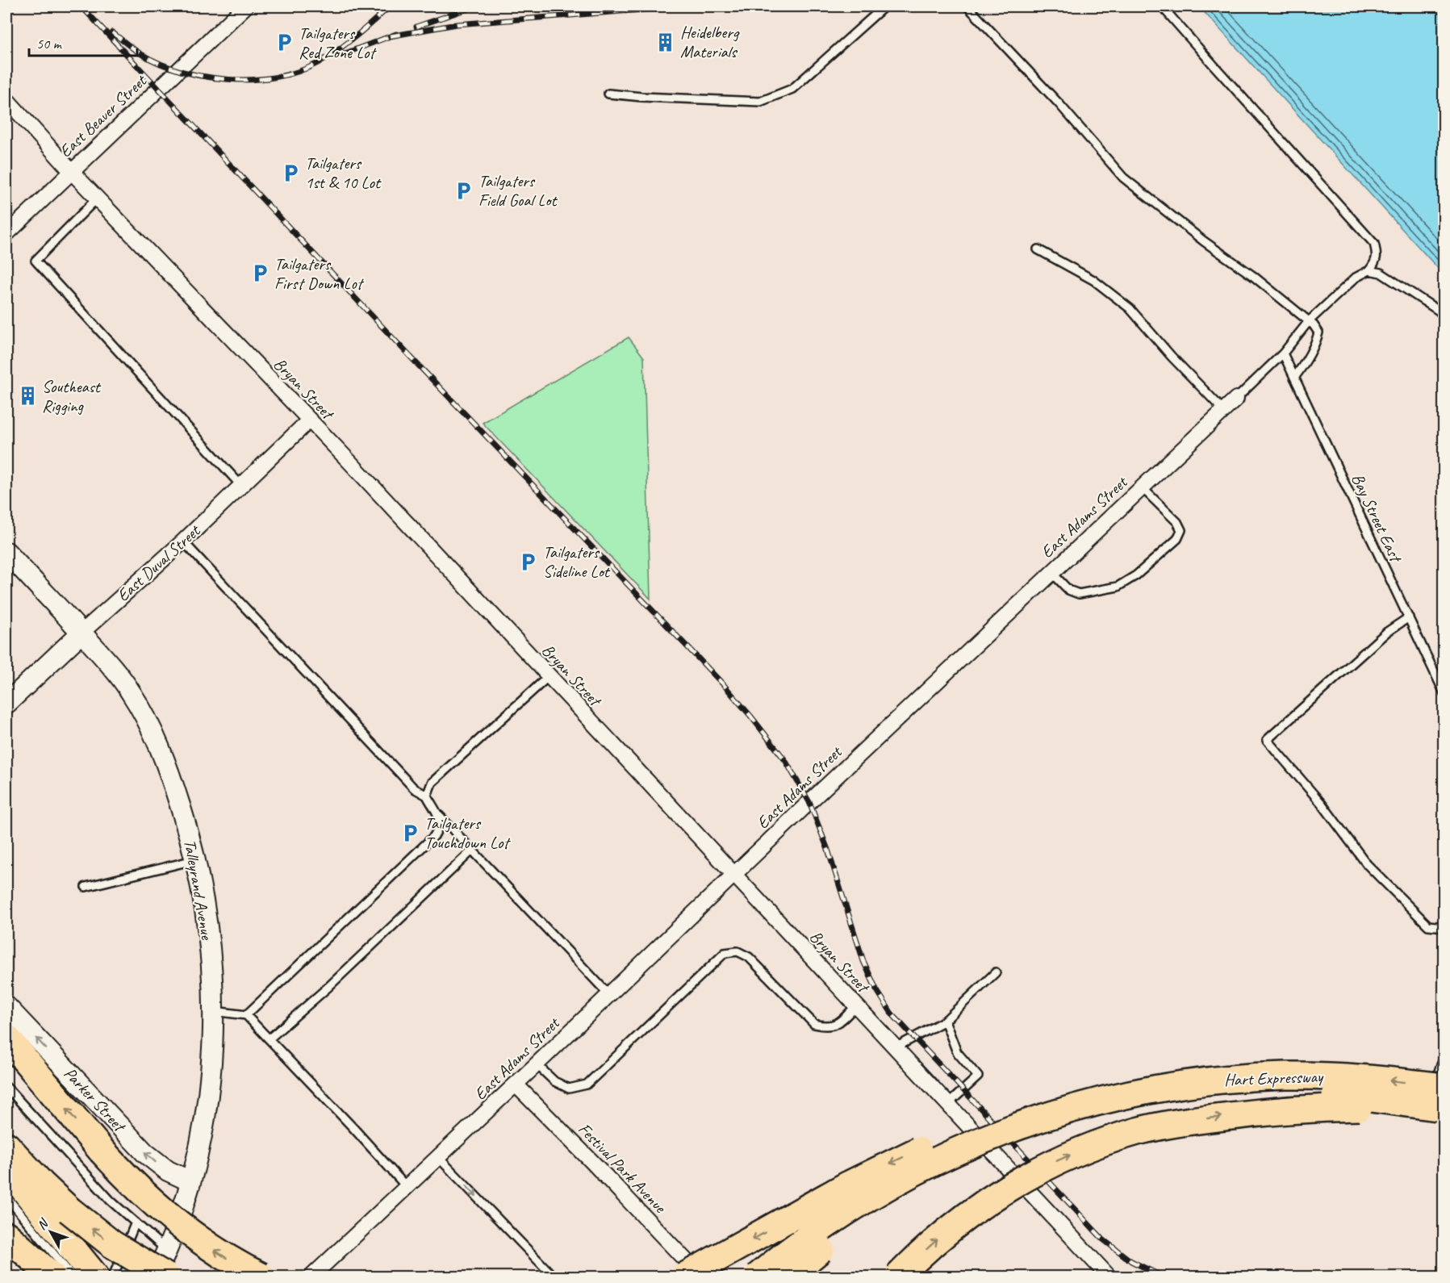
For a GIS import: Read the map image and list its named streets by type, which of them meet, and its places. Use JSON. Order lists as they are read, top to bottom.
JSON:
{
  "streets": {
    "highway": ["Hart Expressway"],
    "street": [
      "East Beaver Street",
      "Bryan Street",
      "East Adams Street",
      "East Duval Street",
      "Talleyrand Avenue",
      "Parker Street",
      "Festival Park Avenue"
    ],
    "lane": ["Bay Street East"]
  },
  "crossings": [
    ["East Beaver Street", "Bryan Street"],
    ["Bryan Street", "East Adams Street"],
    ["Bryan Street", "East Duval Street"],
    ["East Adams Street", "Bay Street East"],
    ["East Adams Street", "Festival Park Avenue"],
    ["East Duval Street", "Talleyrand Avenue"],
    ["Talleyrand Avenue", "Parker Street"]
  ],
  "one_way": ["Parker Street"],
  "places": {
    "building": ["Heidelberg Materials", "Southeast Rigging"],
    "parking": [
      "Tailgaters Red Zone Lot",
      "Tailgaters 1st & 10 Lot",
      "Tailgaters Field Goal Lot",
      "Tailgaters First Down Lot",
      "Tailgaters Sideline Lot",
      "Tailgaters Touchdown Lot"
    ]
  },
  "scale_bar": "50 m",
  "north": "top left"
}
